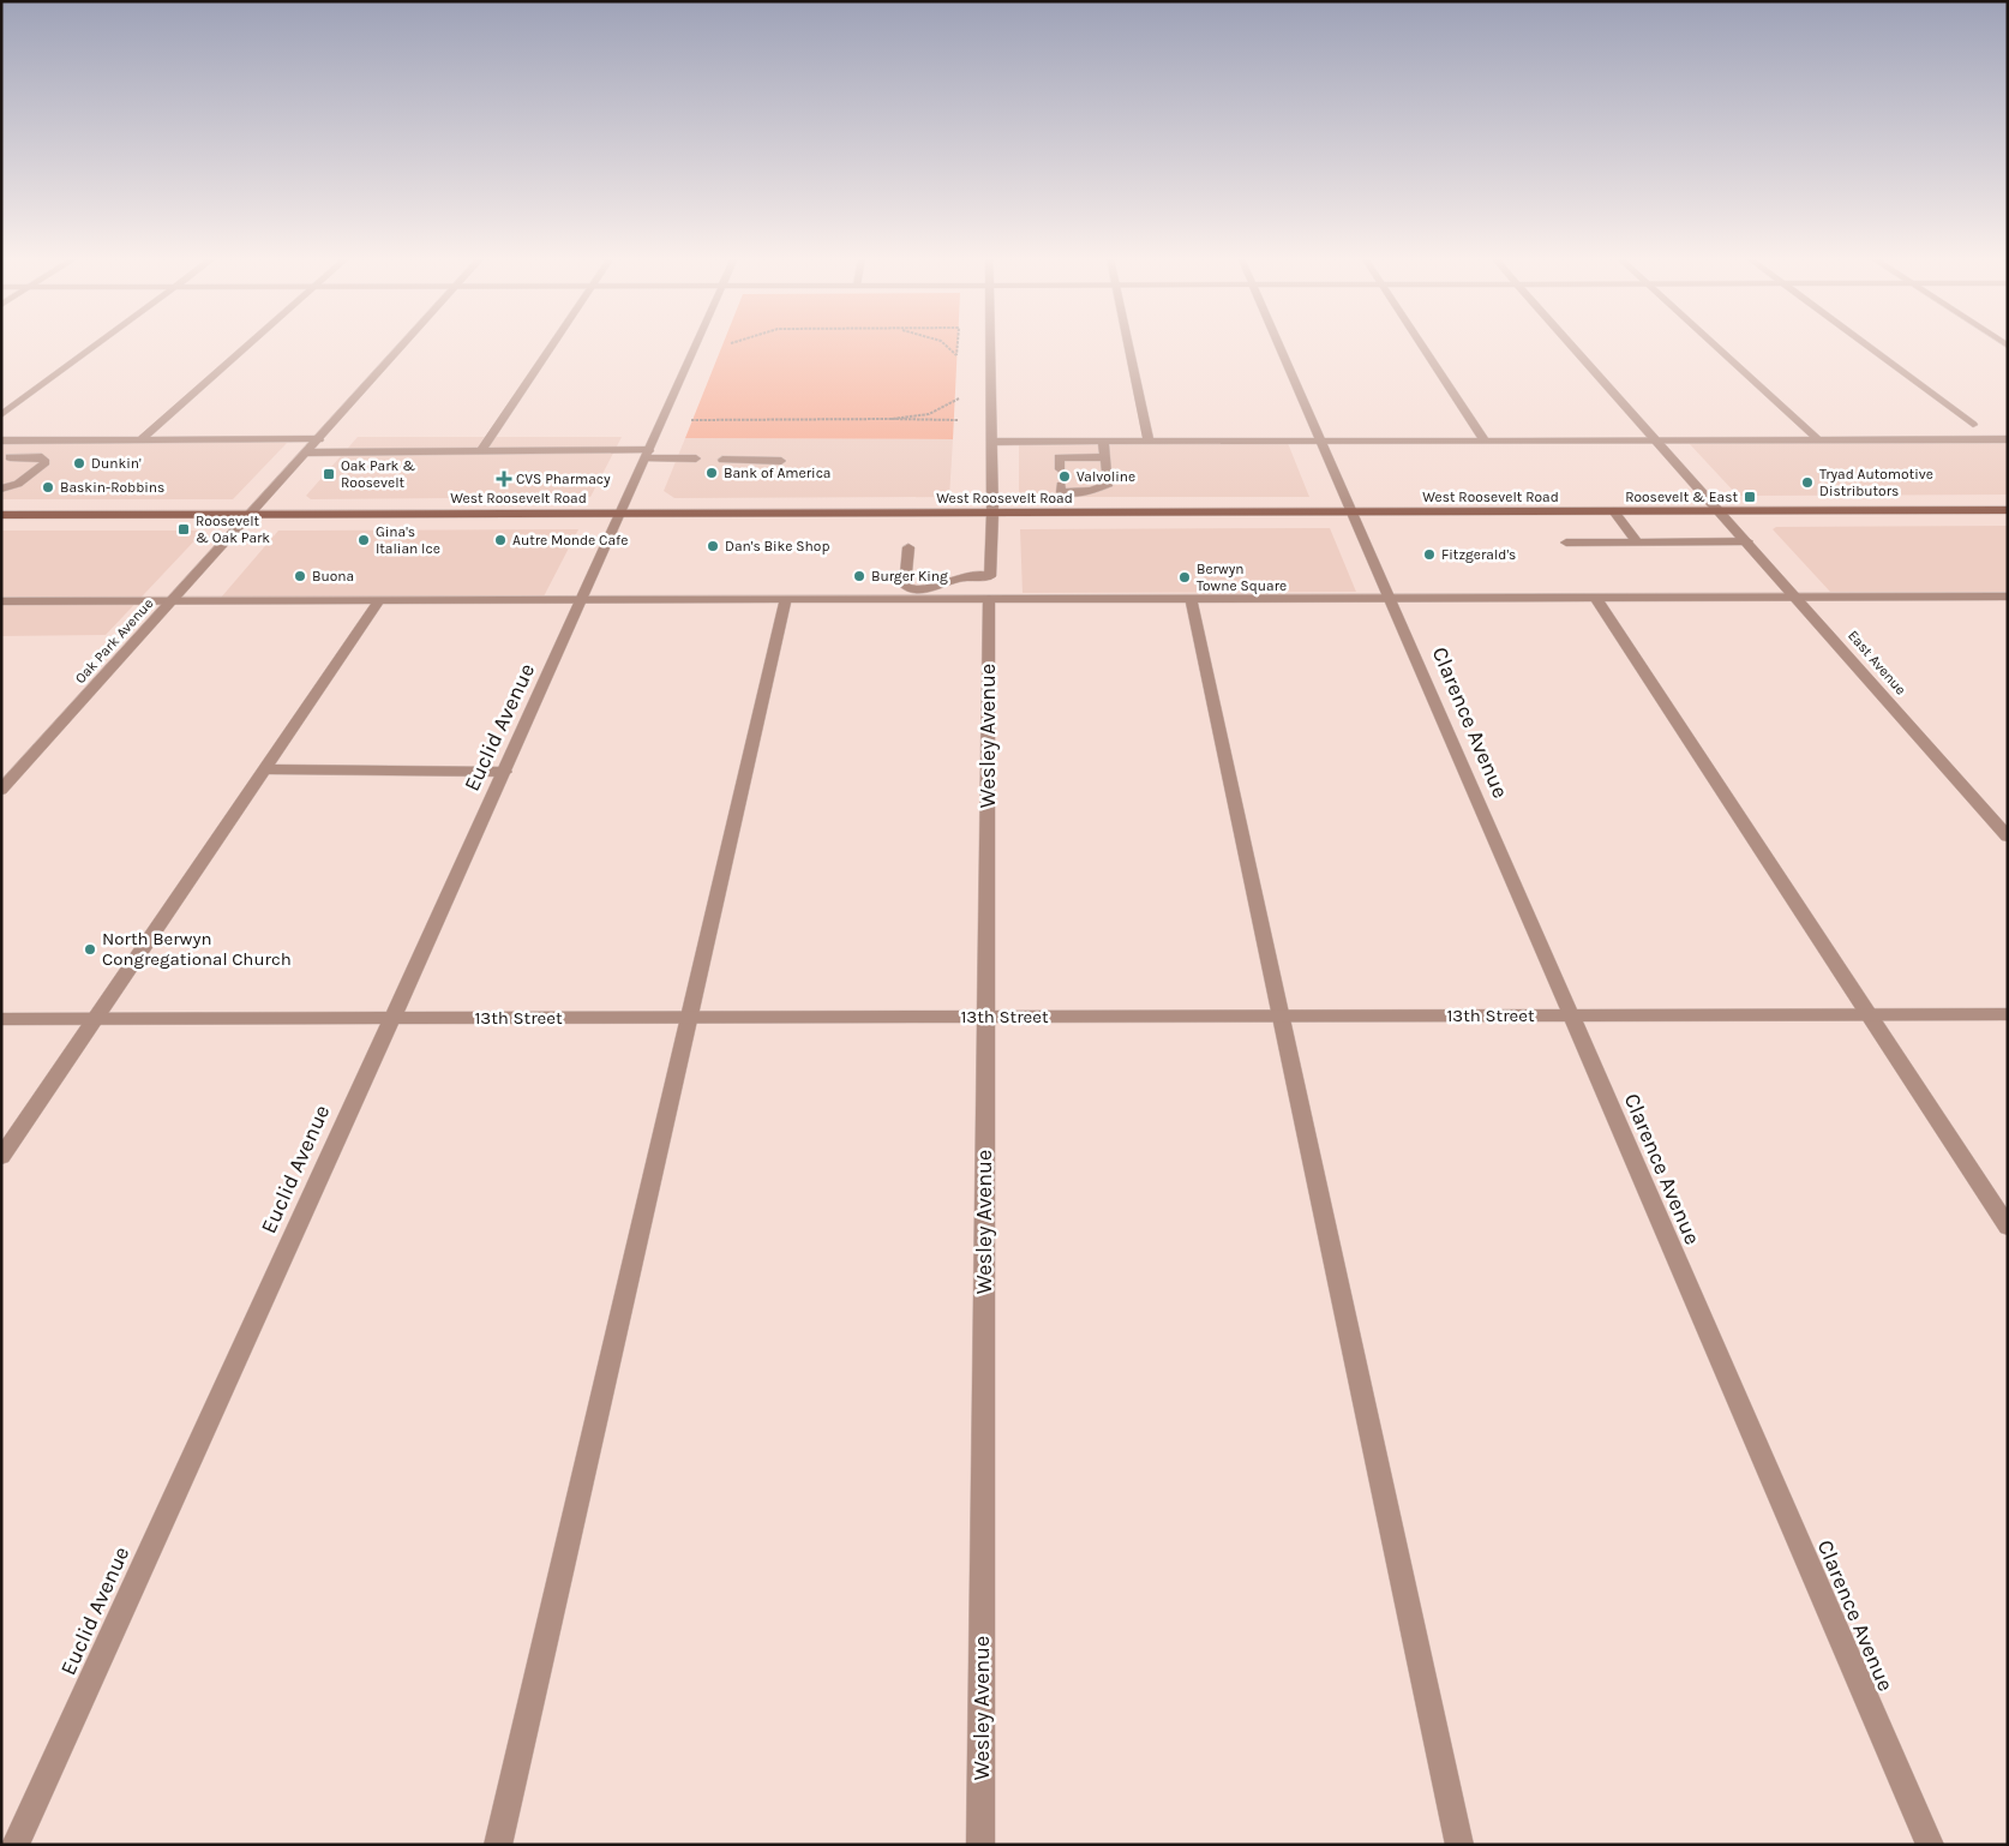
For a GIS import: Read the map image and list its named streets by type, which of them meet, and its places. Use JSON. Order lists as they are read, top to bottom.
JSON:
{
  "streets": {
    "main road": ["West Roosevelt Road"],
    "street": [
      "Oak Park Avenue",
      "East Avenue",
      "Clarence Avenue",
      "Euclid Avenue",
      "Wesley Avenue",
      "13th Street"
    ]
  },
  "crossings": [
    ["West Roosevelt Road", "Oak Park Avenue"],
    ["West Roosevelt Road", "East Avenue"],
    ["West Roosevelt Road", "Clarence Avenue"],
    ["West Roosevelt Road", "Euclid Avenue"],
    ["Clarence Avenue", "13th Street"],
    ["Euclid Avenue", "13th Street"],
    ["Wesley Avenue", "13th Street"]
  ],
  "places": {
    "other": [
      "Dunkin'",
      "Bank of America",
      "Valvoline",
      "Tryad Automotive Distributors",
      "Baskin-Robbins",
      "Gina's Italian Ice",
      "Autre Monde Cafe",
      "Dan's Bike Shop",
      "Fitzgerald's",
      "Buona",
      "Burger King",
      "Berwyn Towne Square",
      "North Berwyn Congregational Church"
    ],
    "transit": ["Oak Park & Roosevelt", "Roosevelt & East", "Roosevelt & Oak Park"],
    "health": ["CVS Pharmacy"]
  }
}
